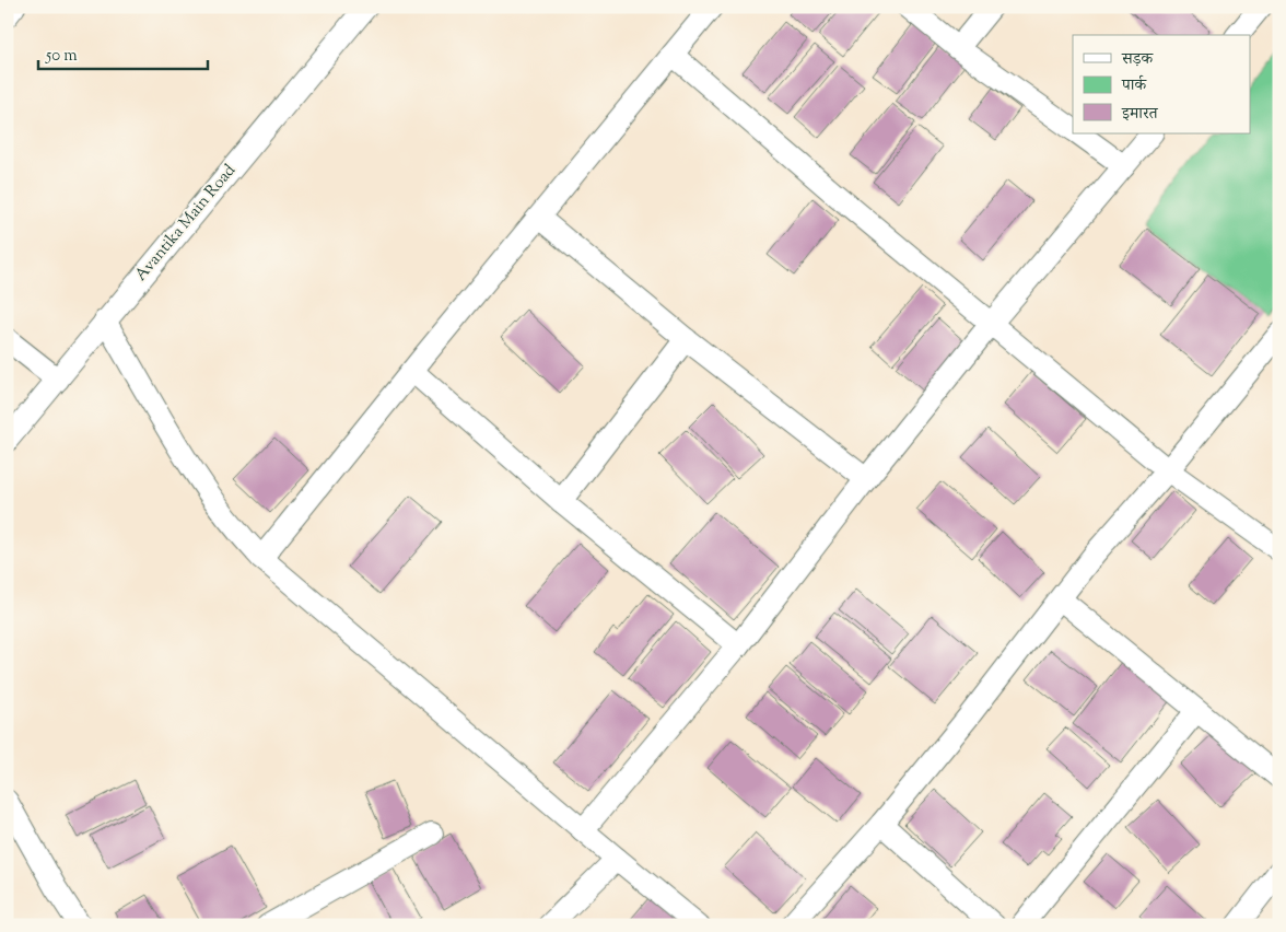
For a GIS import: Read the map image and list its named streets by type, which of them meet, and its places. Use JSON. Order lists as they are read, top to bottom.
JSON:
{
  "streets": {
    "street": ["Avantika Main Road"]
  },
  "legend": ["सड़क", "पार्क", "इमारत"],
  "scale_bar": "50 m"
}
